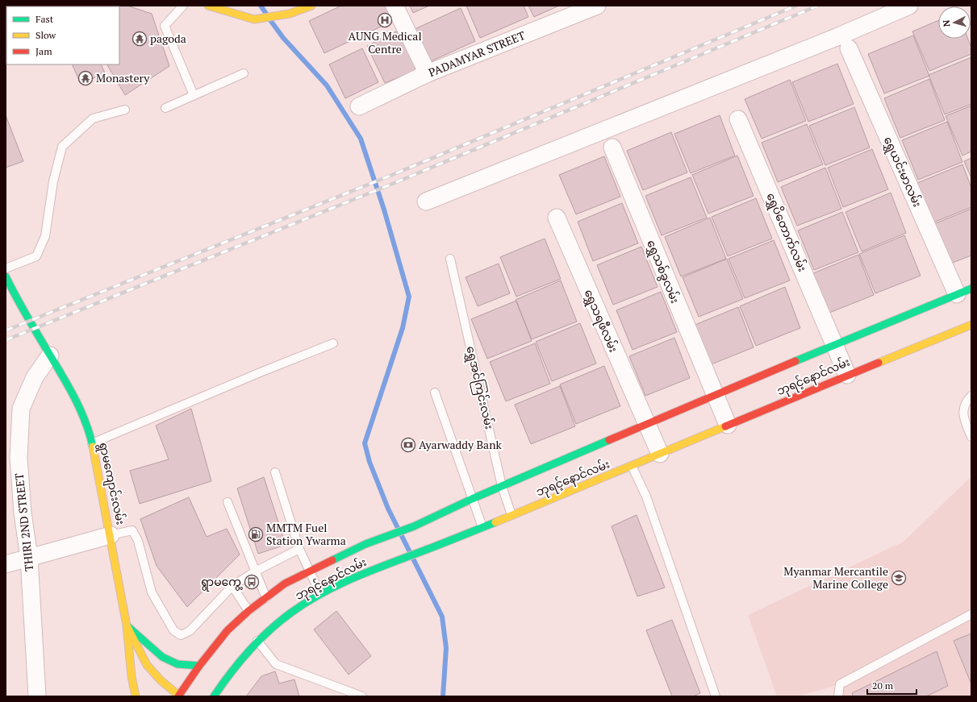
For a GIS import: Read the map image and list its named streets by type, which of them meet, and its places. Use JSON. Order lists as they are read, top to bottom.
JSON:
{
  "streets": {
    "main road": ["ဘုရင့်နောင်လမ်း", "ရွာမကျောင်းလမ်း"],
    "street": [
      "PADAMYAR STREET",
      "ရွှေယင်းမာလမ်း",
      "ရွှေပိတောက်လမ်း",
      "ရွှေသစ်ခွလမ်း",
      "ရွှေသရဖီလမ်း",
      "THIRI 2ND STREET"
    ],
    "lane": ["ရွှေအင်ကြင်းလမ်း"]
  },
  "crossings": [
    ["ရွှေယင်းမာလမ်း", "ဘုရင့်နောင်လမ်း"],
    ["ရွှေပိတောက်လမ်း", "ဘုရင့်နောင်လမ်း"],
    ["ရွှေသစ်ခွလမ်း", "ဘုရင့်နောင်လမ်း"],
    ["ရွှေသရဖီလမ်း", "ဘုရင့်နောင်လမ်း"],
    ["ဘုရင့်နောင်လမ်း", "ရွှေအင်ကြင်းလမ်း"],
    ["ရွာမကျောင်းလမ်း", "THIRI 2ND STREET"]
  ],
  "places": {
    "hospital": ["AUNG Medical Centre"],
    "temple": ["pagoda", "Monastery"],
    "bank": ["Ayarwaddy Bank"],
    "fuel station": ["MMTM Fuel Station Ywarma"],
    "school or university": ["Myanmar Mercantile Marine College"],
    "bus stop": ["ရွာမကွေ့"]
  },
  "legend": ["Fast", "Slow", "Jam"],
  "scale_bar": "20 m",
  "north": "left"
}
